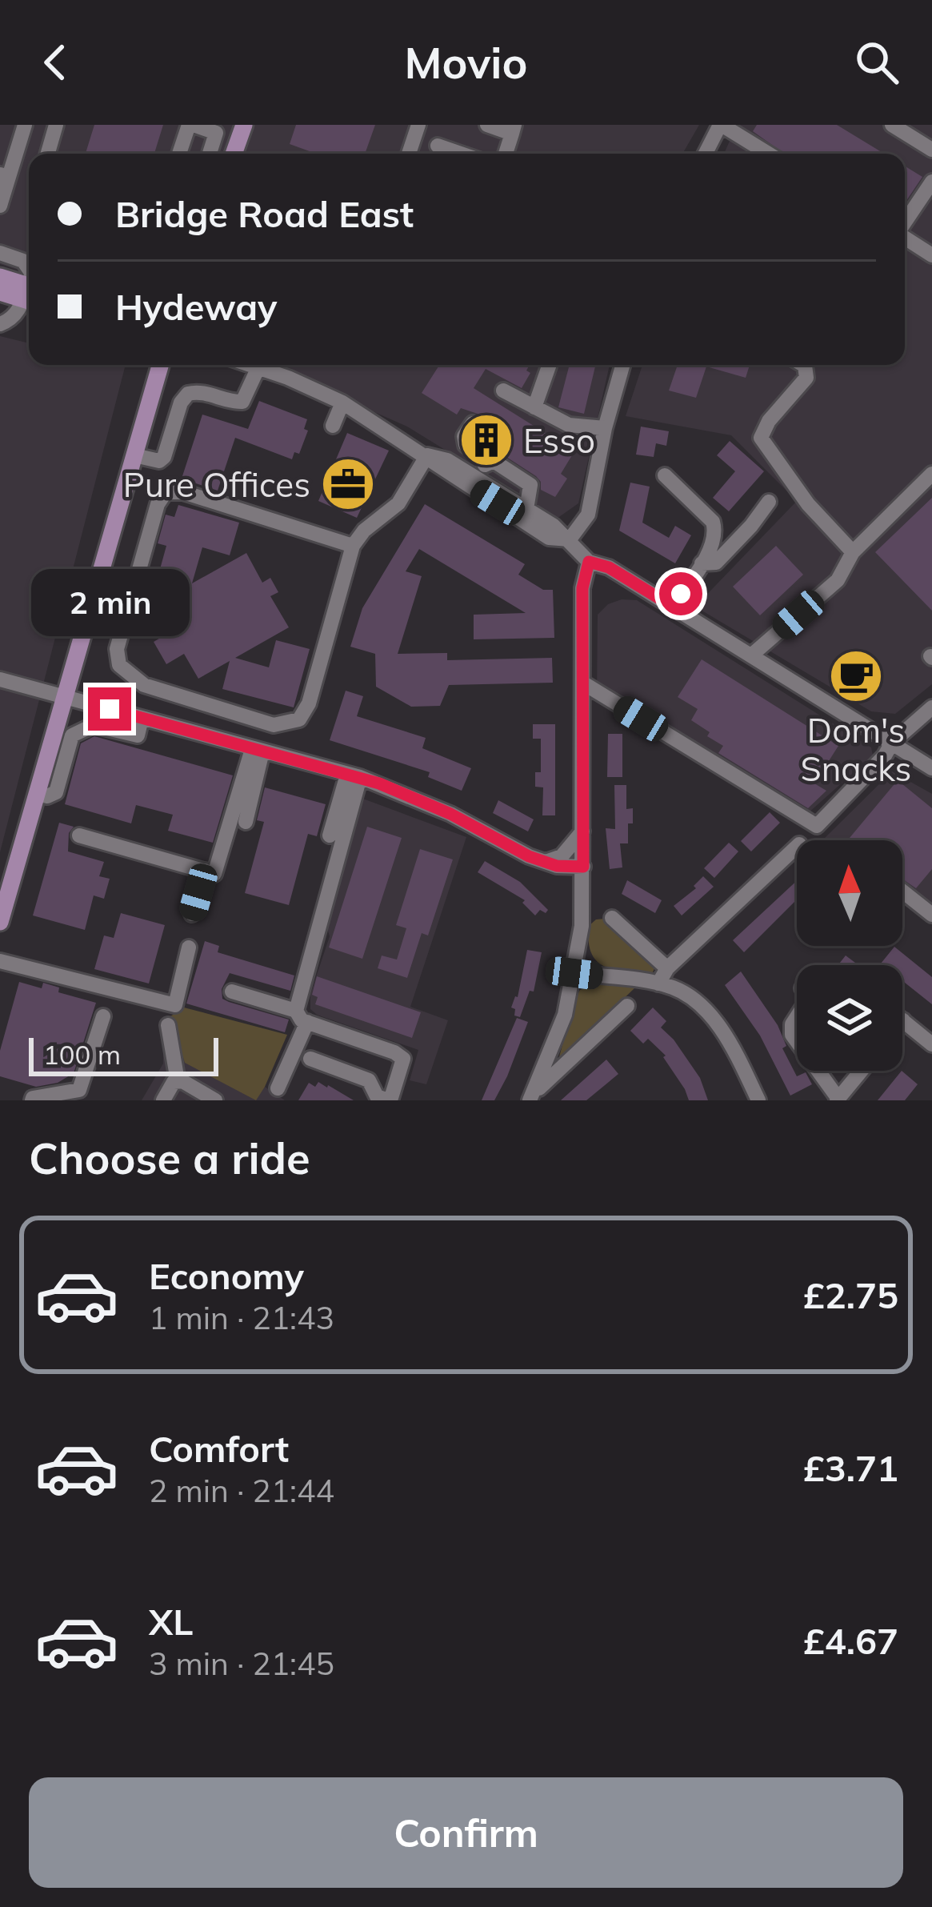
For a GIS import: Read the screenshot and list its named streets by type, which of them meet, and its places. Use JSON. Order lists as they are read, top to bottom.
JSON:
{
  "places": {
    "building": ["Esso"],
    "office": ["Pure Offices"],
    "cafe": ["Dom's Snacks"]
  },
  "scale_bar": "100 m",
  "north": "top",
  "page": {
    "header": "Movio",
    "banner": ["Bridge Road East", "Hydeway"],
    "bubble": "2 min",
    "scale": "100 m",
    "heading": "Choose a ride",
    "list": [
      {
        "name": "Economy",
        "note": "1 min · 21:43",
        "value": "£2.75"
      },
      {
        "name": "Comfort",
        "note": "2 min · 21:44",
        "value": "£3.71"
      },
      {
        "name": "XL",
        "note": "3 min · 21:45",
        "value": "£4.67"
      }
    ],
    "buttons": "Confirm"
  }
}
